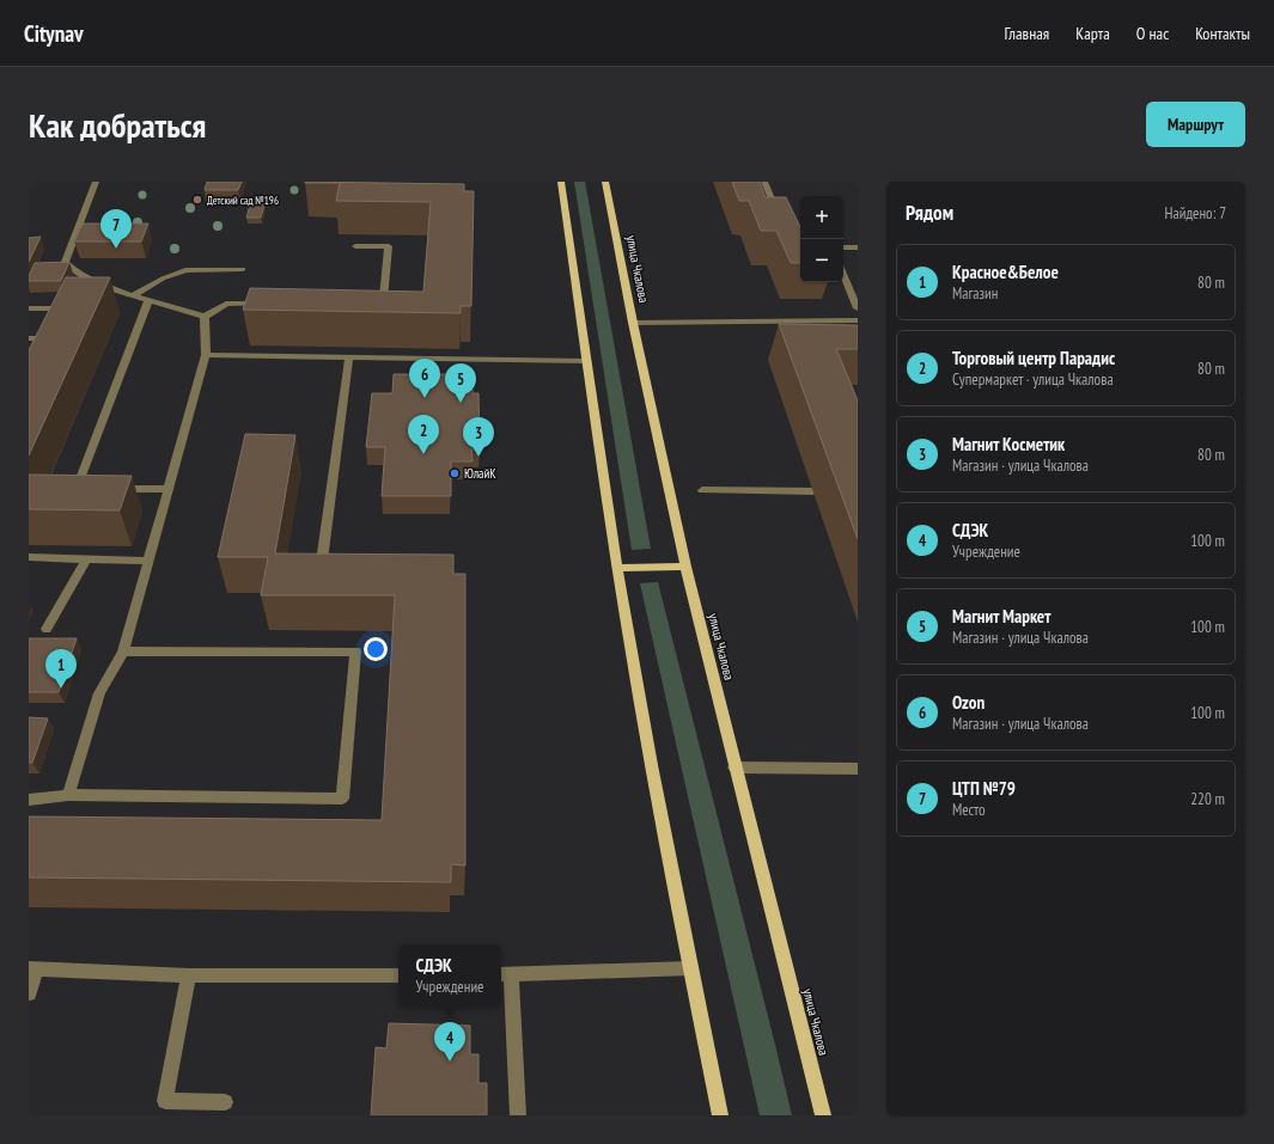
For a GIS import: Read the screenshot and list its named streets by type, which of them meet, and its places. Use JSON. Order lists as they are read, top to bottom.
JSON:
{
  "streets": {
    "main road": ["улица Чкалова"]
  },
  "places": ["Детский сад №196", "ЮлайК"],
  "page": {
    "header": "Citynav",
    "nav": [
      "Главная",
      "Карта",
      "О нас",
      "Контакты"
    ],
    "buttons": "Маршрут",
    "title": "Как добраться",
    "heading": ["Рядом", "Найдено: 7"],
    "map_buttons": ["+", "−"],
    "pins": [
      "7",
      "6",
      "5",
      "2",
      "3",
      "1",
      "4"
    ],
    "list": [
      {
        "mark": "1",
        "name": "Красное&Белое",
        "note": "Магазин",
        "value": "80 m"
      },
      {
        "mark": "2",
        "name": "Торговый центр Парадис",
        "note": "Супермаркет · улица Чкалова",
        "value": "80 m"
      },
      {
        "mark": "3",
        "name": "Магнит Косметик",
        "note": "Магазин · улица Чкалова",
        "value": "80 m"
      },
      {
        "mark": "4",
        "name": "СДЭК",
        "note": "Учреждение",
        "value": "100 m"
      },
      {
        "mark": "5",
        "name": "Магнит Маркет",
        "note": "Магазин · улица Чкалова",
        "value": "100 m"
      },
      {
        "mark": "6",
        "name": "Ozon",
        "note": "Магазин · улица Чкалова",
        "value": "100 m"
      },
      {
        "mark": "7",
        "name": "ЦТП №79",
        "note": "Место",
        "value": "220 m"
      }
    ],
    "popup": ["СДЭК", "Учреждение"]
  }
}
